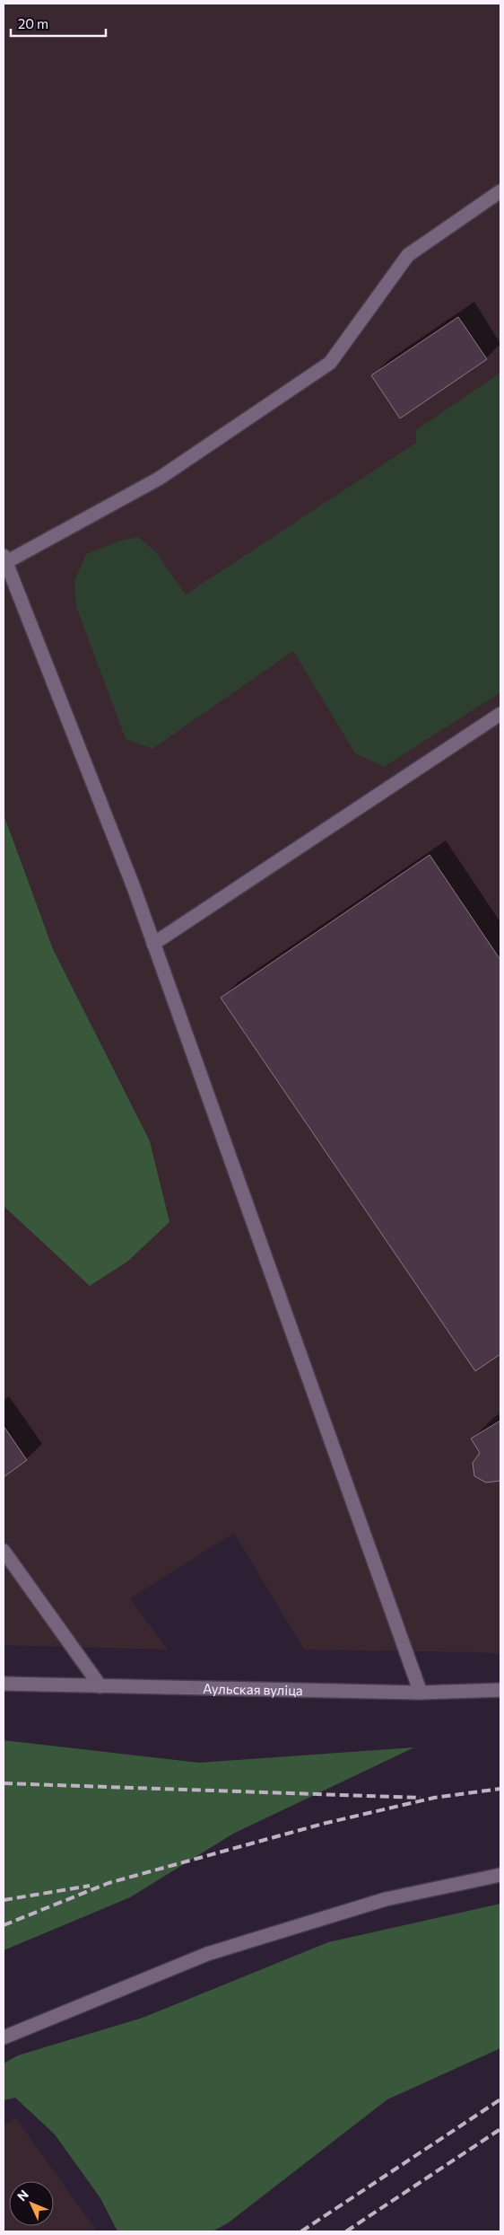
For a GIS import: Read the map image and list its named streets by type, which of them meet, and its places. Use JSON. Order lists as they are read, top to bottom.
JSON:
{
  "streets": {
    "street": ["Аульская вуліца"]
  },
  "scale_bar": "20 m",
  "north": "top left"
}
